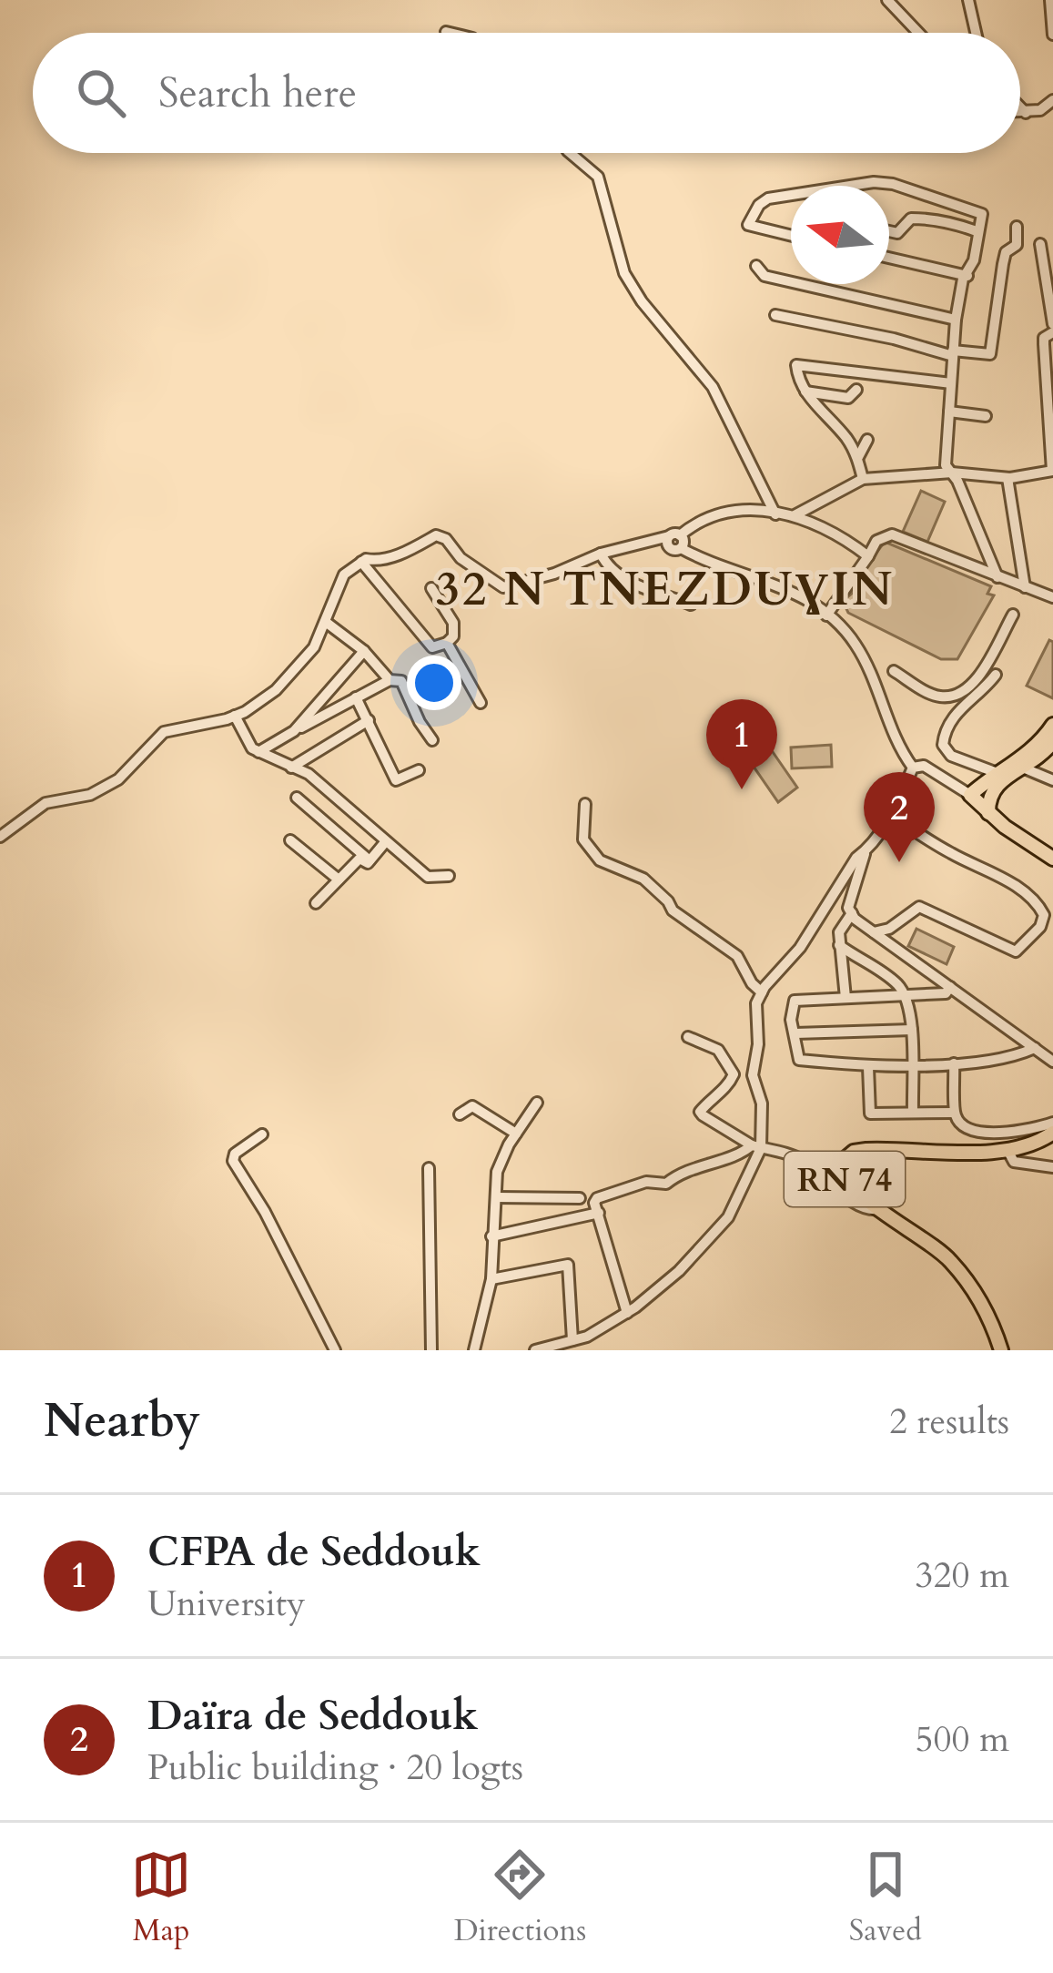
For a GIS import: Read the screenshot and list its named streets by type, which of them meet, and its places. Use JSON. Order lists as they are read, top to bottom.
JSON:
{
  "streets": {
    "main road": ["RN 74"]
  },
  "districts": ["32 N TNEZDUƔIN"],
  "north": "left",
  "page": {
    "search": "Search here",
    "pins": ["1", "2"],
    "heading": ["Nearby", "2 results"],
    "list": [
      {
        "mark": "1",
        "name": "CFPA de Seddouk",
        "note": "University",
        "value": "320 m"
      },
      {
        "mark": "2",
        "name": "Daïra de Seddouk",
        "note": "Public building · 20 logts",
        "value": "500 m"
      }
    ],
    "nav": ["Map", "Directions", "Saved"]
  }
}
